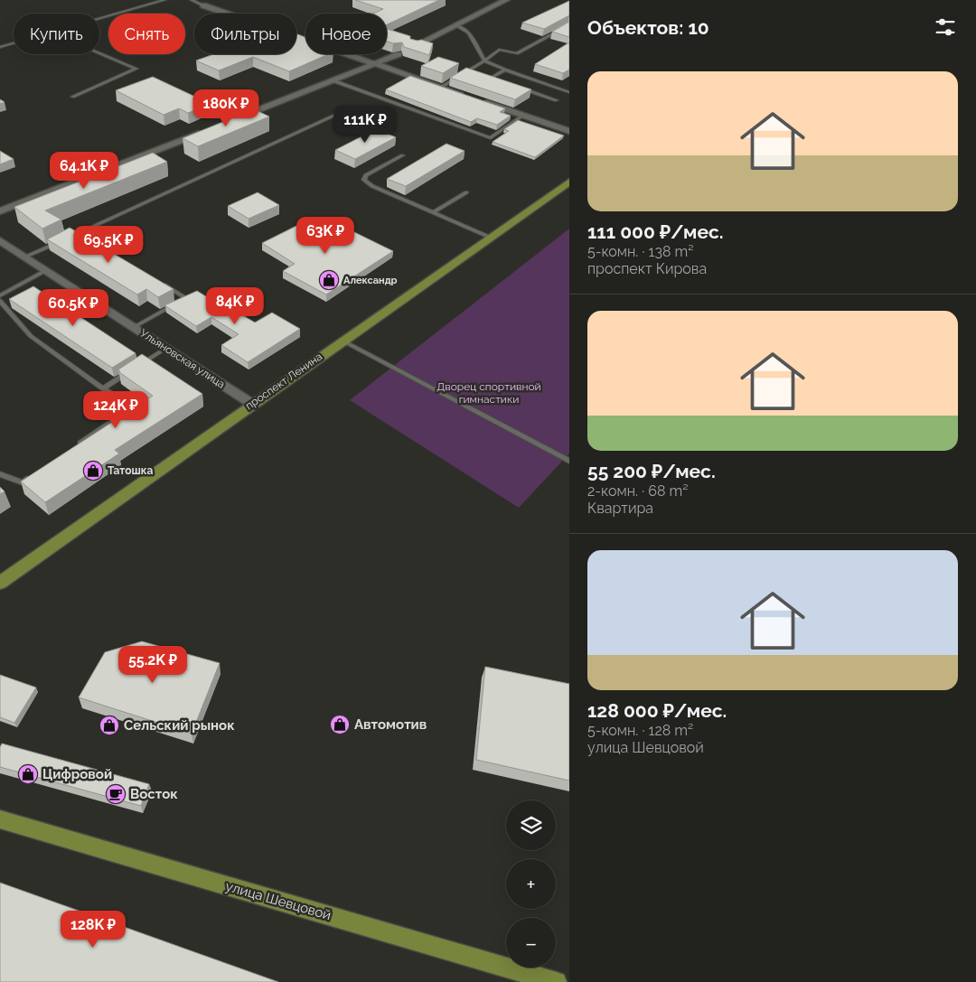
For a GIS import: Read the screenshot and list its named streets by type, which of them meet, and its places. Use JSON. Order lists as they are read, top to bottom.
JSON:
{
  "streets": {
    "main road": ["проспект Ленина", "улица Шевцовой"],
    "street": ["Ульяновская улица"]
  },
  "crossings": [
    ["Ульяновская улица", "проспект Ленина"]
  ],
  "parks": ["Дворец спортивной гимнастики"],
  "places": {
    "shop": [
      "Александр",
      "Татошка",
      "Автомотив",
      "Сельский рынок",
      "Цифровой"
    ],
    "cafe": ["Восток"]
  },
  "page": {
    "heading": "Объектов: 10",
    "chip": [
      "Купить",
      "Снять",
      "Фильтры",
      "Новое"
    ],
    "list": [
      {
        "name": "111 000 ₽/мес.",
        "note": "5-комн. · 138 m² · проспект Кирова"
      },
      {
        "name": "55 200 ₽/мес.",
        "note": "2-комн. · 68 m² · Квартира"
      },
      {
        "name": "128 000 ₽/мес.",
        "note": "5-комн. · 128 m² · улица Шевцовой"
      }
    ],
    "price": [
      "180K ₽",
      "111K ₽",
      "64.1K ₽",
      "63K ₽",
      "69.5K ₽",
      "84K ₽",
      "60.5K ₽",
      "124K ₽",
      "55.2K ₽",
      "128K ₽"
    ],
    "map_buttons": ["+", "−"]
  }
}
